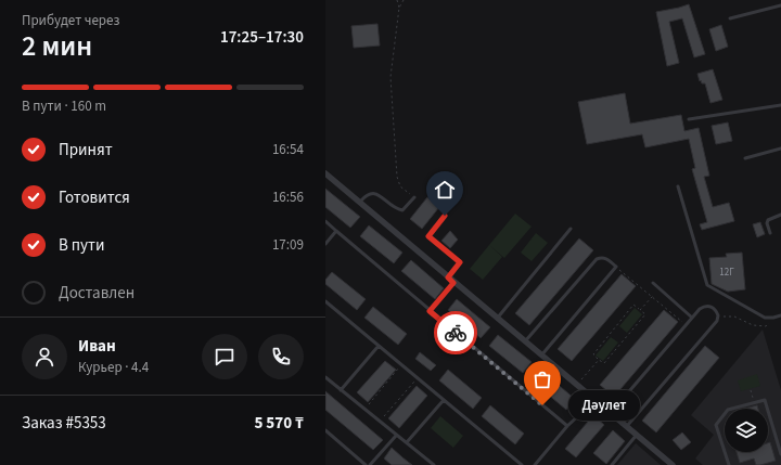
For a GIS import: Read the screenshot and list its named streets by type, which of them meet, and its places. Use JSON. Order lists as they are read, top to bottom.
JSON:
{
  "places": ["Дәулет"],
  "house_numbers": ["12Г"],
  "page": {
    "heading": ["2 мин", "Прибудет через", "17:25–17:30"],
    "panel": [
      "Иван",
      "Курьер · 4.4",
      "Заказ #5353",
      "5 570 ₸"
    ],
    "bar": "В пути · 160 m",
    "list": [
      ["Принят", "16:54"],
      ["Готовится", "16:56"],
      ["В пути", "17:09"],
      "Доставлен"
    ],
    "bubble": "Дәулет"
  }
}
